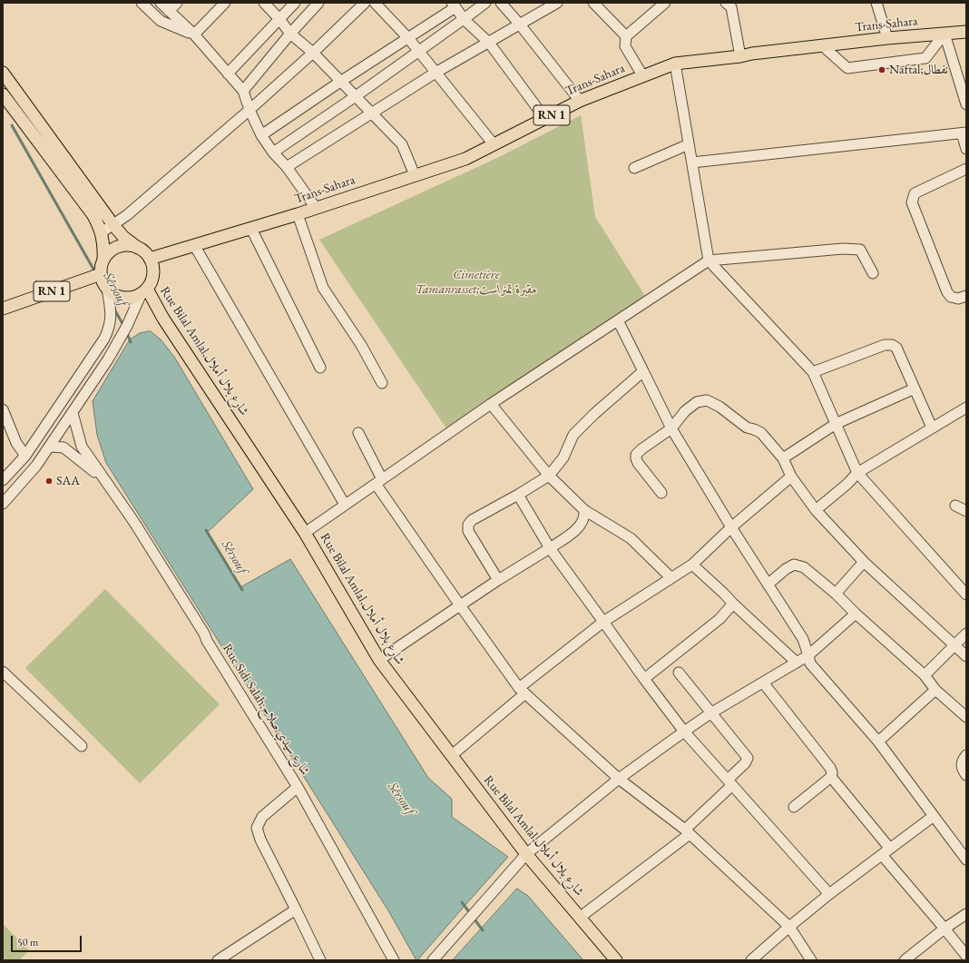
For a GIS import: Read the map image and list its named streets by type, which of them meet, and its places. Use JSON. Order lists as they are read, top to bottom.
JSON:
{
  "streets": {
    "main road": ["Trans-Sahara", "RN 1", "Rue Bilal Amlal,شارع بلال أملال"],
    "street": ["Rue Sidi Salah;شارع سيدي صلاح"]
  },
  "crossings": [
    ["Trans-Sahara", "RN 1"],
    ["Trans-Sahara", "Rue Bilal Amlal,شارع بلال أملال"],
    ["RN 1", "Rue Bilal Amlal,شارع بلال أملال"]
  ],
  "water": ["Sêrsouf"],
  "parks": ["Cimetière Tamanrasset;مقبرة تمنراست"],
  "places": ["Naftal;نفطال", "SAA"],
  "scale_bar": "50 m"
}
